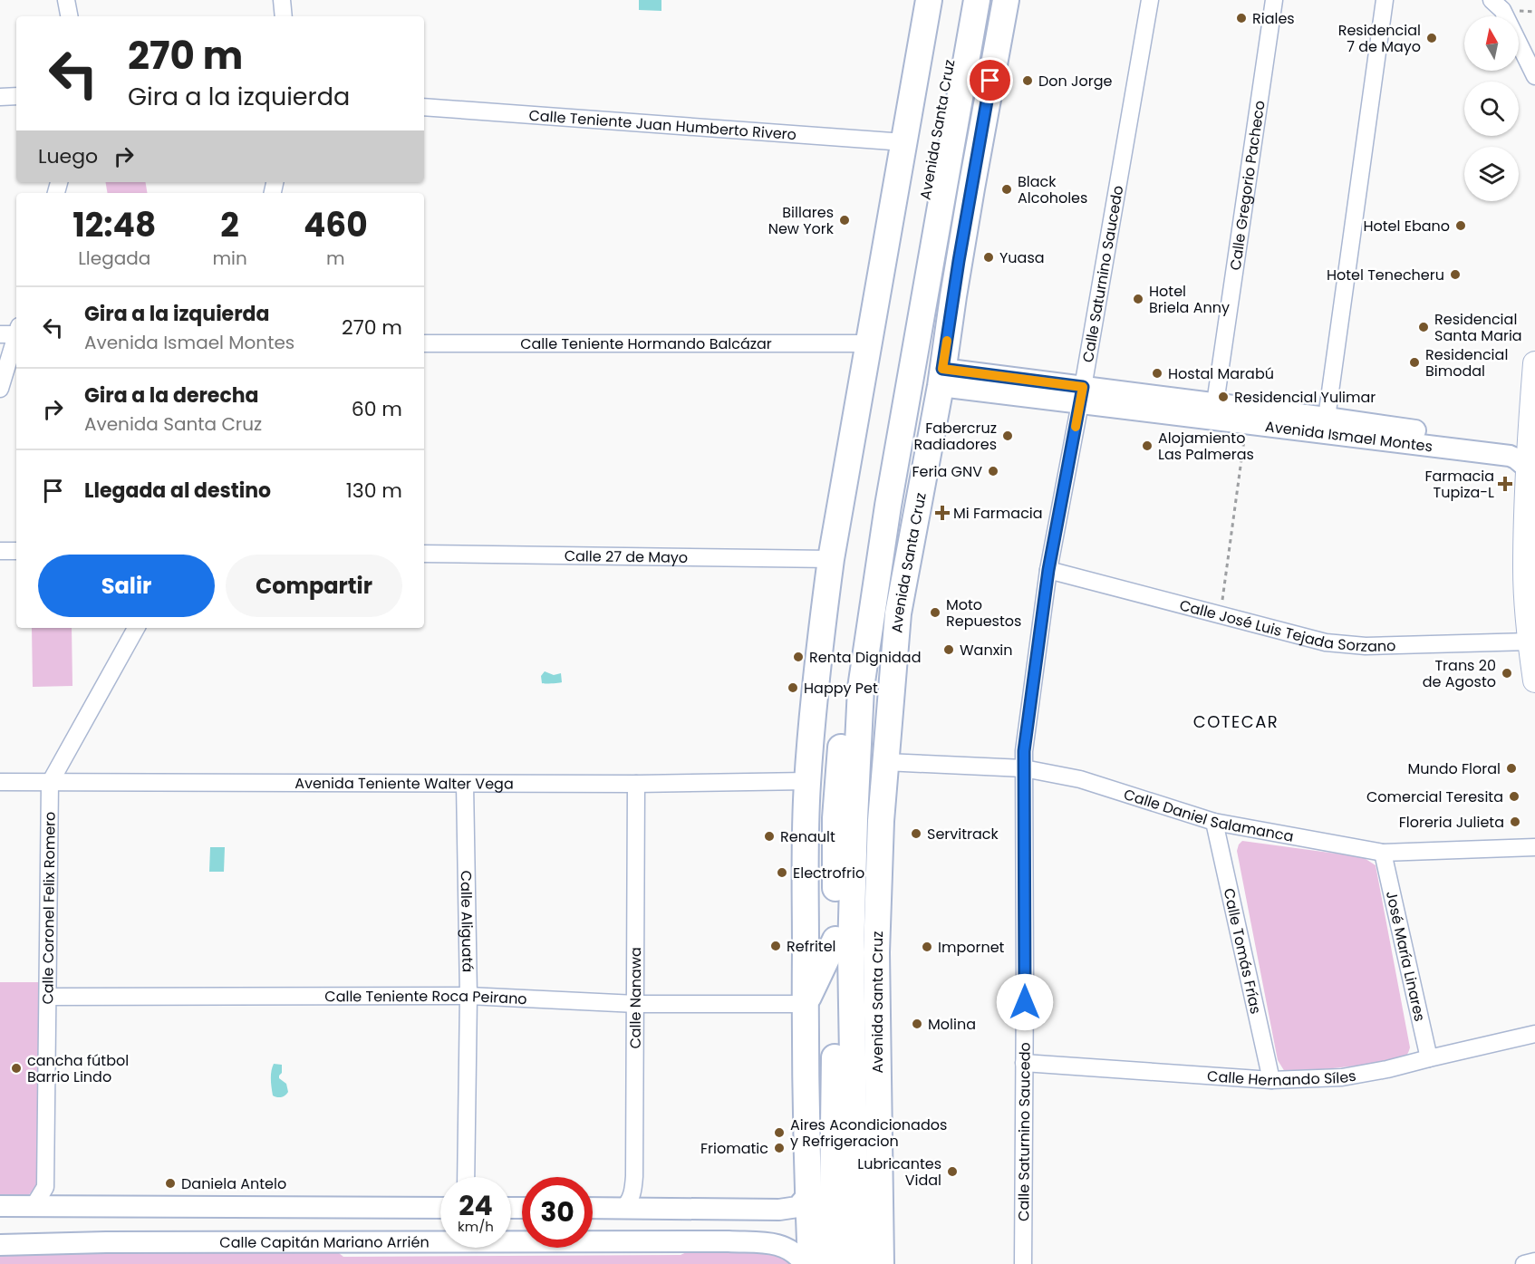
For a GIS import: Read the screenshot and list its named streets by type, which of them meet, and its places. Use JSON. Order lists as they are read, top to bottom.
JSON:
{
  "streets": {
    "main road": ["Avenida Santa Cruz"],
    "street": [
      "Calle Teniente Juan Humberto Rivero",
      "Calle Gregorio Pacheco",
      "Calle Saturnino Saucedo",
      "Calle Teniente Hormando Balcázar",
      "Avenida Ismael Montes",
      "Calle 27 de Mayo",
      "Calle José Luis Tejada Sorzano",
      "Avenida Teniente Walter Vega",
      "Calle Daniel Salamanca",
      "Calle Coronel Felix Romero",
      "Calle Aliguatá",
      "Calle Tomás Frías",
      "José María Linares",
      "Calle Teniente Roca Peirano",
      "Calle Nanawa",
      "Calle Hernando Síles",
      "Calle Capitán Mariano Arrién"
    ]
  },
  "crossings": [
    ["Calle Teniente Juan Humberto Rivero", "Avenida Santa Cruz"],
    ["Avenida Santa Cruz", "Calle Teniente Hormando Balcázar"],
    ["Avenida Santa Cruz", "Avenida Ismael Montes"],
    ["Avenida Santa Cruz", "Calle 27 de Mayo"],
    ["Avenida Santa Cruz", "Avenida Teniente Walter Vega"],
    ["Avenida Santa Cruz", "Calle Daniel Salamanca"],
    ["Avenida Santa Cruz", "Calle Teniente Roca Peirano"],
    ["Calle Gregorio Pacheco", "Avenida Ismael Montes"],
    ["Calle Saturnino Saucedo", "Avenida Ismael Montes"],
    ["Calle Saturnino Saucedo", "Calle José Luis Tejada Sorzano"],
    ["Calle Saturnino Saucedo", "Calle Daniel Salamanca"],
    ["Calle Saturnino Saucedo", "Calle Hernando Síles"],
    ["Avenida Teniente Walter Vega", "Calle Coronel Felix Romero"],
    ["Avenida Teniente Walter Vega", "Calle Aliguatá"],
    ["Avenida Teniente Walter Vega", "Calle Nanawa"],
    ["Calle Daniel Salamanca", "Calle Tomás Frías"],
    ["Calle Daniel Salamanca", "José María Linares"],
    ["Calle Coronel Felix Romero", "Calle Teniente Roca Peirano"],
    ["Calle Aliguatá", "Calle Teniente Roca Peirano"],
    ["Calle Tomás Frías", "Calle Hernando Síles"],
    ["José María Linares", "Calle Hernando Síles"],
    ["Calle Teniente Roca Peirano", "Calle Nanawa"]
  ],
  "districts": ["COTECAR"],
  "places": {
    "other": [
      "Riales",
      "Residencial 7 de Mayo",
      "Don Jorge",
      "Black Alcoholes",
      "Billares New York",
      "Hotel Ebano",
      "Yuasa",
      "Hotel Tenecheru",
      "Hotel Briela Anny",
      "Residencial Santa Maria",
      "Residencial Bimodal",
      "Hostal Marabú",
      "Residencial Yulimar",
      "Fabercruz Radiadores",
      "Alojamiento Las Palmeras",
      "Feria GNV",
      "Moto Repuestos",
      "Wanxin",
      "Renta Dignidad",
      "Trans 20 de Agosto",
      "Happy Pet",
      "Mundo Floral",
      "Comercial Teresita",
      "Floreria Julieta",
      "Servitrack",
      "Renault",
      "Electrofrio",
      "Refritel",
      "Impornet",
      "Molina",
      "cancha fútbol Barrio Lindo",
      "Aires Acondicionados y Refrigeracion",
      "Friomatic",
      "Lubricantes Vidal",
      "Daniela Antelo"
    ],
    "health": ["Farmacia Tupiza-L", "Mi Farmacia"]
  },
  "north": "top",
  "page": {
    "turn": ["270 m", "Gira a la izquierda"],
    "then": "Luego",
    "eta": [
      "12:48",
      "Llegada",
      "2",
      "min",
      "460",
      "m"
    ],
    "list": [
      {
        "name": "Gira a la izquierda",
        "note": "Avenida Ismael Montes",
        "value": "270 m"
      },
      {
        "name": "Gira a la derecha",
        "note": "Avenida Santa Cruz",
        "value": "60 m"
      },
      {
        "name": "Llegada al destino",
        "value": "130 m"
      }
    ],
    "buttons": ["Salir", "Compartir"],
    "speed": "24 km/h",
    "limit": "30"
  }
}
